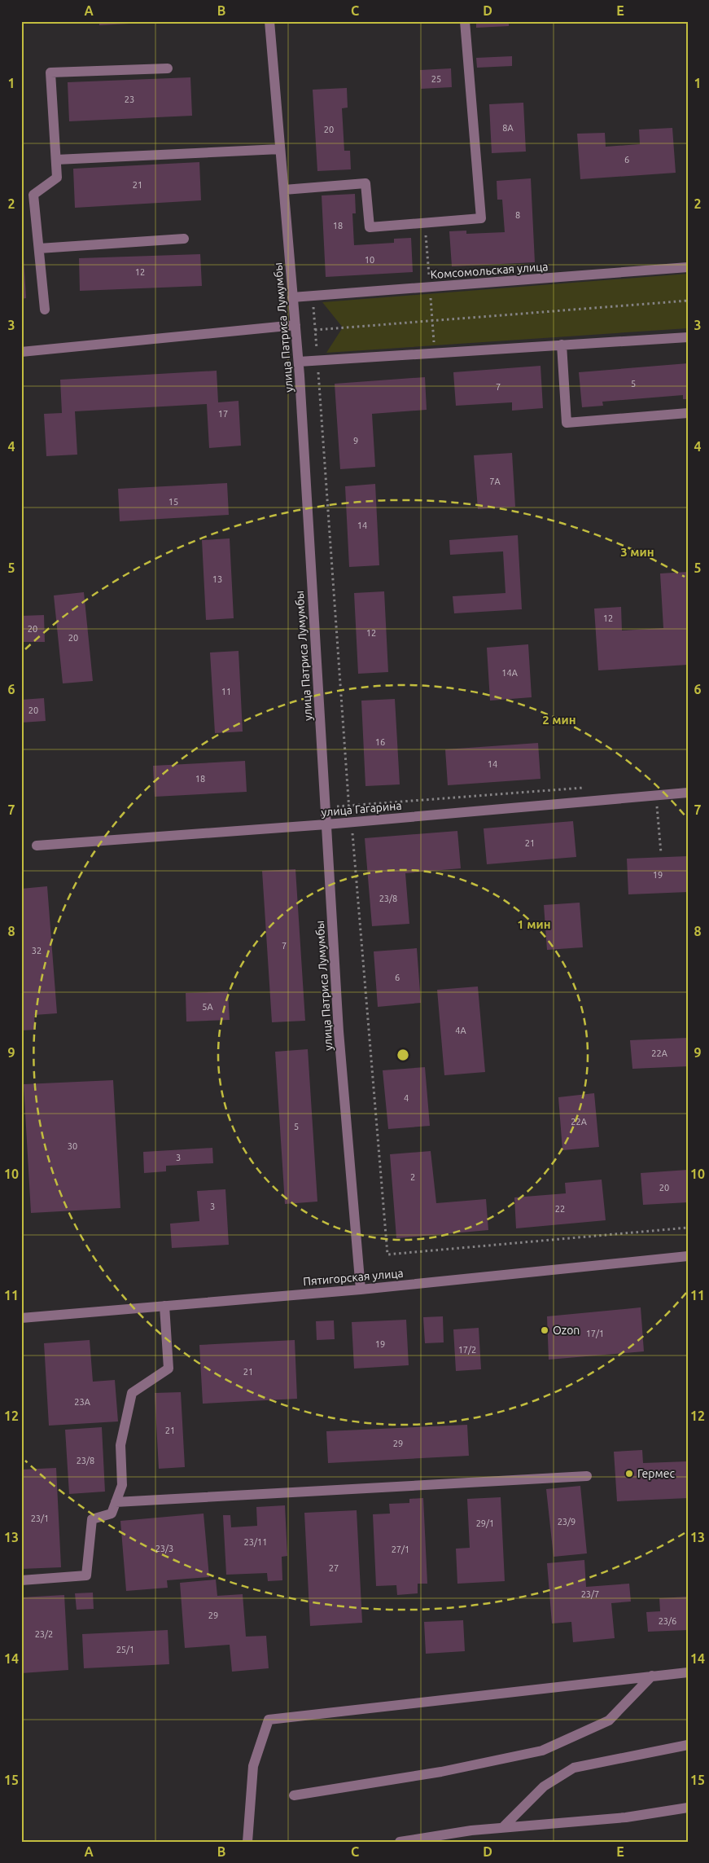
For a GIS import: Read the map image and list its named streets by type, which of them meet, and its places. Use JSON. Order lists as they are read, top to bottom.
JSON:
{
  "streets": {
    "street": [
      "Комсомольская улица",
      "улица Патриса Лумумбы",
      "улица Гагарина",
      "Пятигорская улица"
    ]
  },
  "crossings": [
    ["Комсомольская улица", "улица Патриса Лумумбы"],
    ["улица Патриса Лумумбы", "улица Гагарина"],
    ["улица Патриса Лумумбы", "Пятигорская улица"]
  ],
  "places": ["Ozon", "Гермес"],
  "house_numbers": [
    "25",
    "23",
    "8А",
    "20",
    "6",
    "21",
    "8",
    "18",
    "10",
    "12",
    "5",
    "7",
    "17",
    "9",
    "7А",
    "15",
    "14",
    "13",
    "12",
    "20",
    "12",
    "20",
    "14А",
    "11",
    "20",
    "16",
    "14",
    "18",
    "21",
    "19",
    "23/8",
    "7",
    "32",
    "6",
    "5А",
    "4А",
    "22А",
    "4",
    "22А",
    "5",
    "30",
    "3",
    "2",
    "20",
    "3",
    "22",
    "17/1",
    "19",
    "17/2",
    "21",
    "23А",
    "21",
    "29",
    "23/8",
    "23/1",
    "23/9",
    "29/1",
    "23/11",
    "23/3",
    "27/1",
    "27",
    "23/7",
    "29",
    "23/6",
    "23/2",
    "25/1"
  ],
  "grid": {
    "columns": [
      "A",
      "B",
      "C",
      "D",
      "E"
    ],
    "rows": [
      "1",
      "2",
      "3",
      "4",
      "5",
      "6",
      "7",
      "8",
      "9",
      "10",
      "11",
      "12",
      "13",
      "14",
      "15"
    ]
  },
  "rings": ["3 мин", "2 мин", "1 мин"]
}
